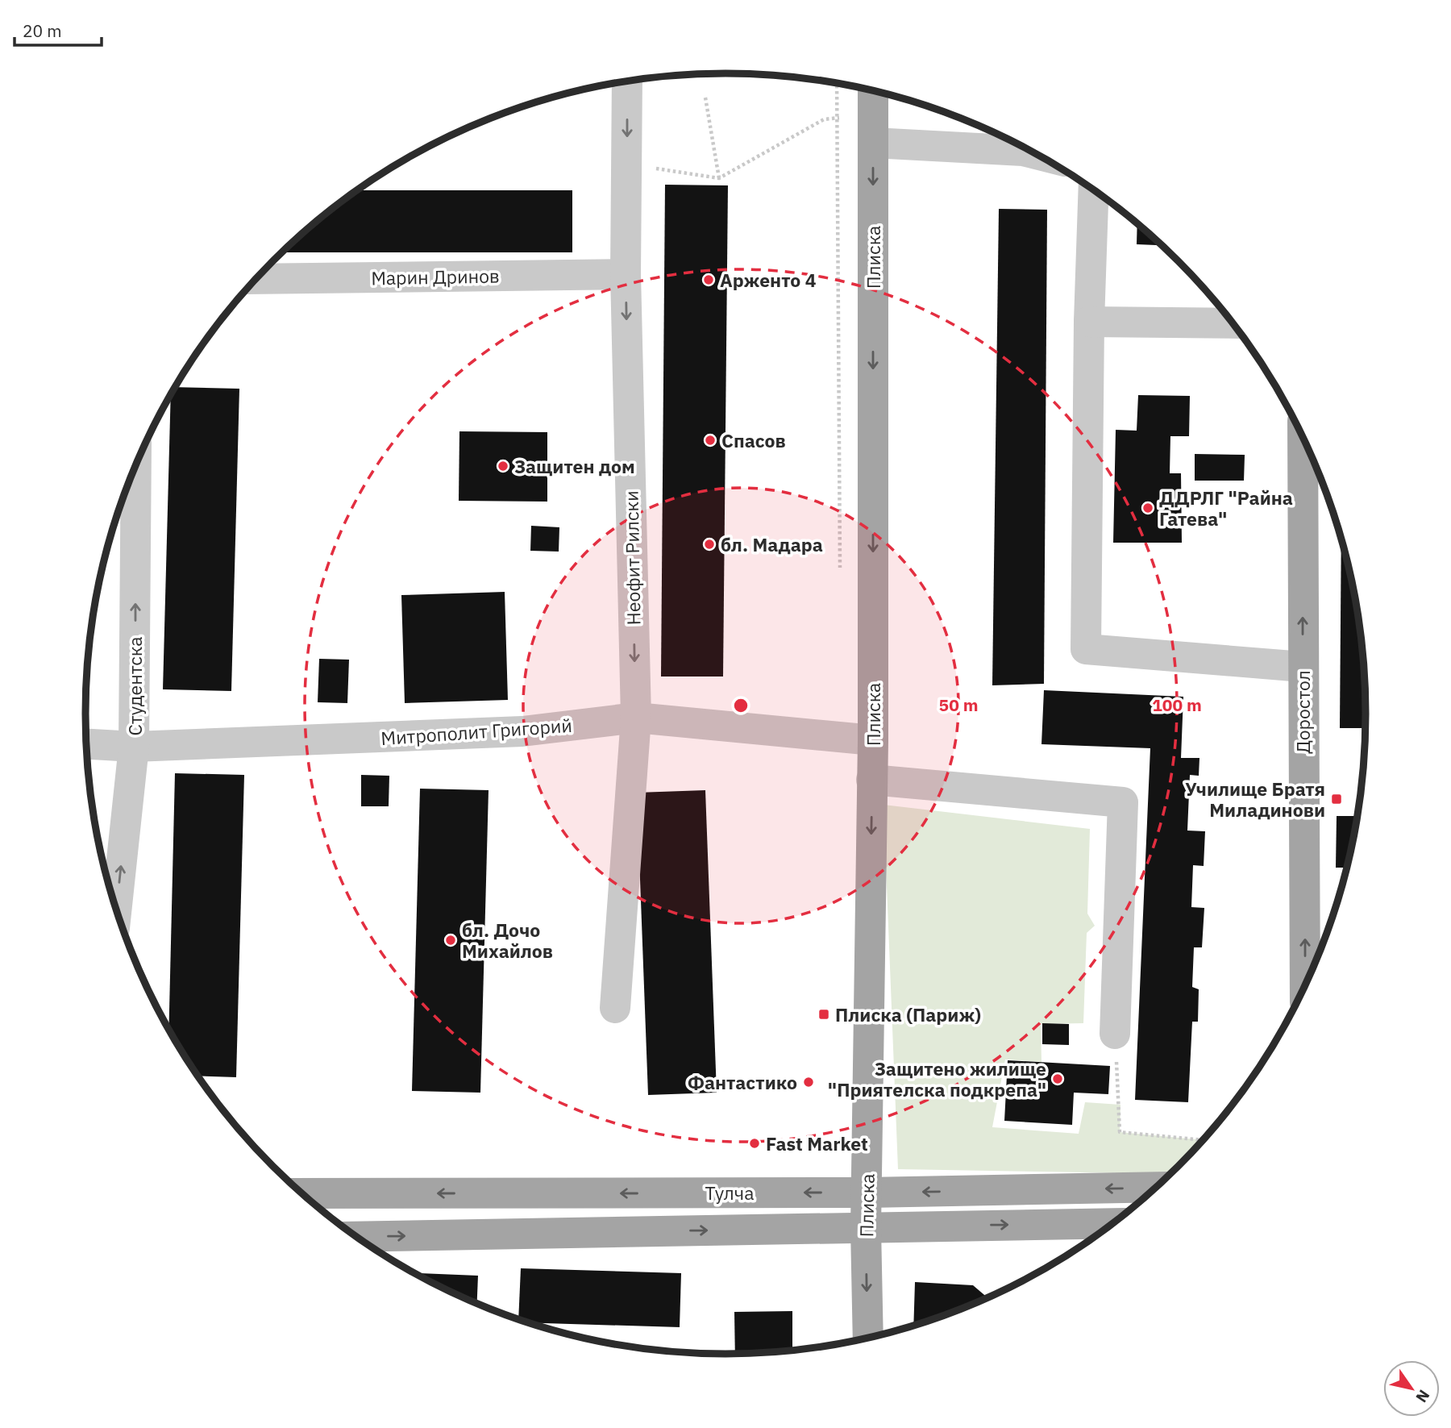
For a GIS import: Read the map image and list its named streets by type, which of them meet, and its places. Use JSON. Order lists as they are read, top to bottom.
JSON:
{
  "streets": {
    "main road": ["Плиска", "Доростол", "Тулча"],
    "street": [
      "Марин Дринов",
      "Неофит Рилски",
      "Студентска",
      "Митрополит Григорий"
    ]
  },
  "crossings": [
    ["Плиска", "Митрополит Григорий"],
    ["Плиска", "Тулча"],
    ["Марин Дринов", "Неофит Рилски"],
    ["Неофит Рилски", "Митрополит Григорий"],
    ["Студентска", "Митрополит Григорий"]
  ],
  "one_way": [
    "Плиска",
    "Неофит Рилски",
    "Студентска",
    "Доростол"
  ],
  "places": {
    "other": [
      "Арженто 4",
      "Спасов",
      "Защитен дом",
      "ДДРЛГ \"Райна Гатева\"",
      "бл. Мадара",
      "бл. Дочо Михайлов",
      "Защитено жилище \"Приятелска подкрепа\"",
      "Фантастико",
      "Fast Market"
    ],
    "transit": ["Училище Братя Миладинови", "Плиска (Париж)"]
  },
  "scale_bar": "20 m",
  "north": "bottom right",
  "rings": ["50 m", "100 m"]
}
